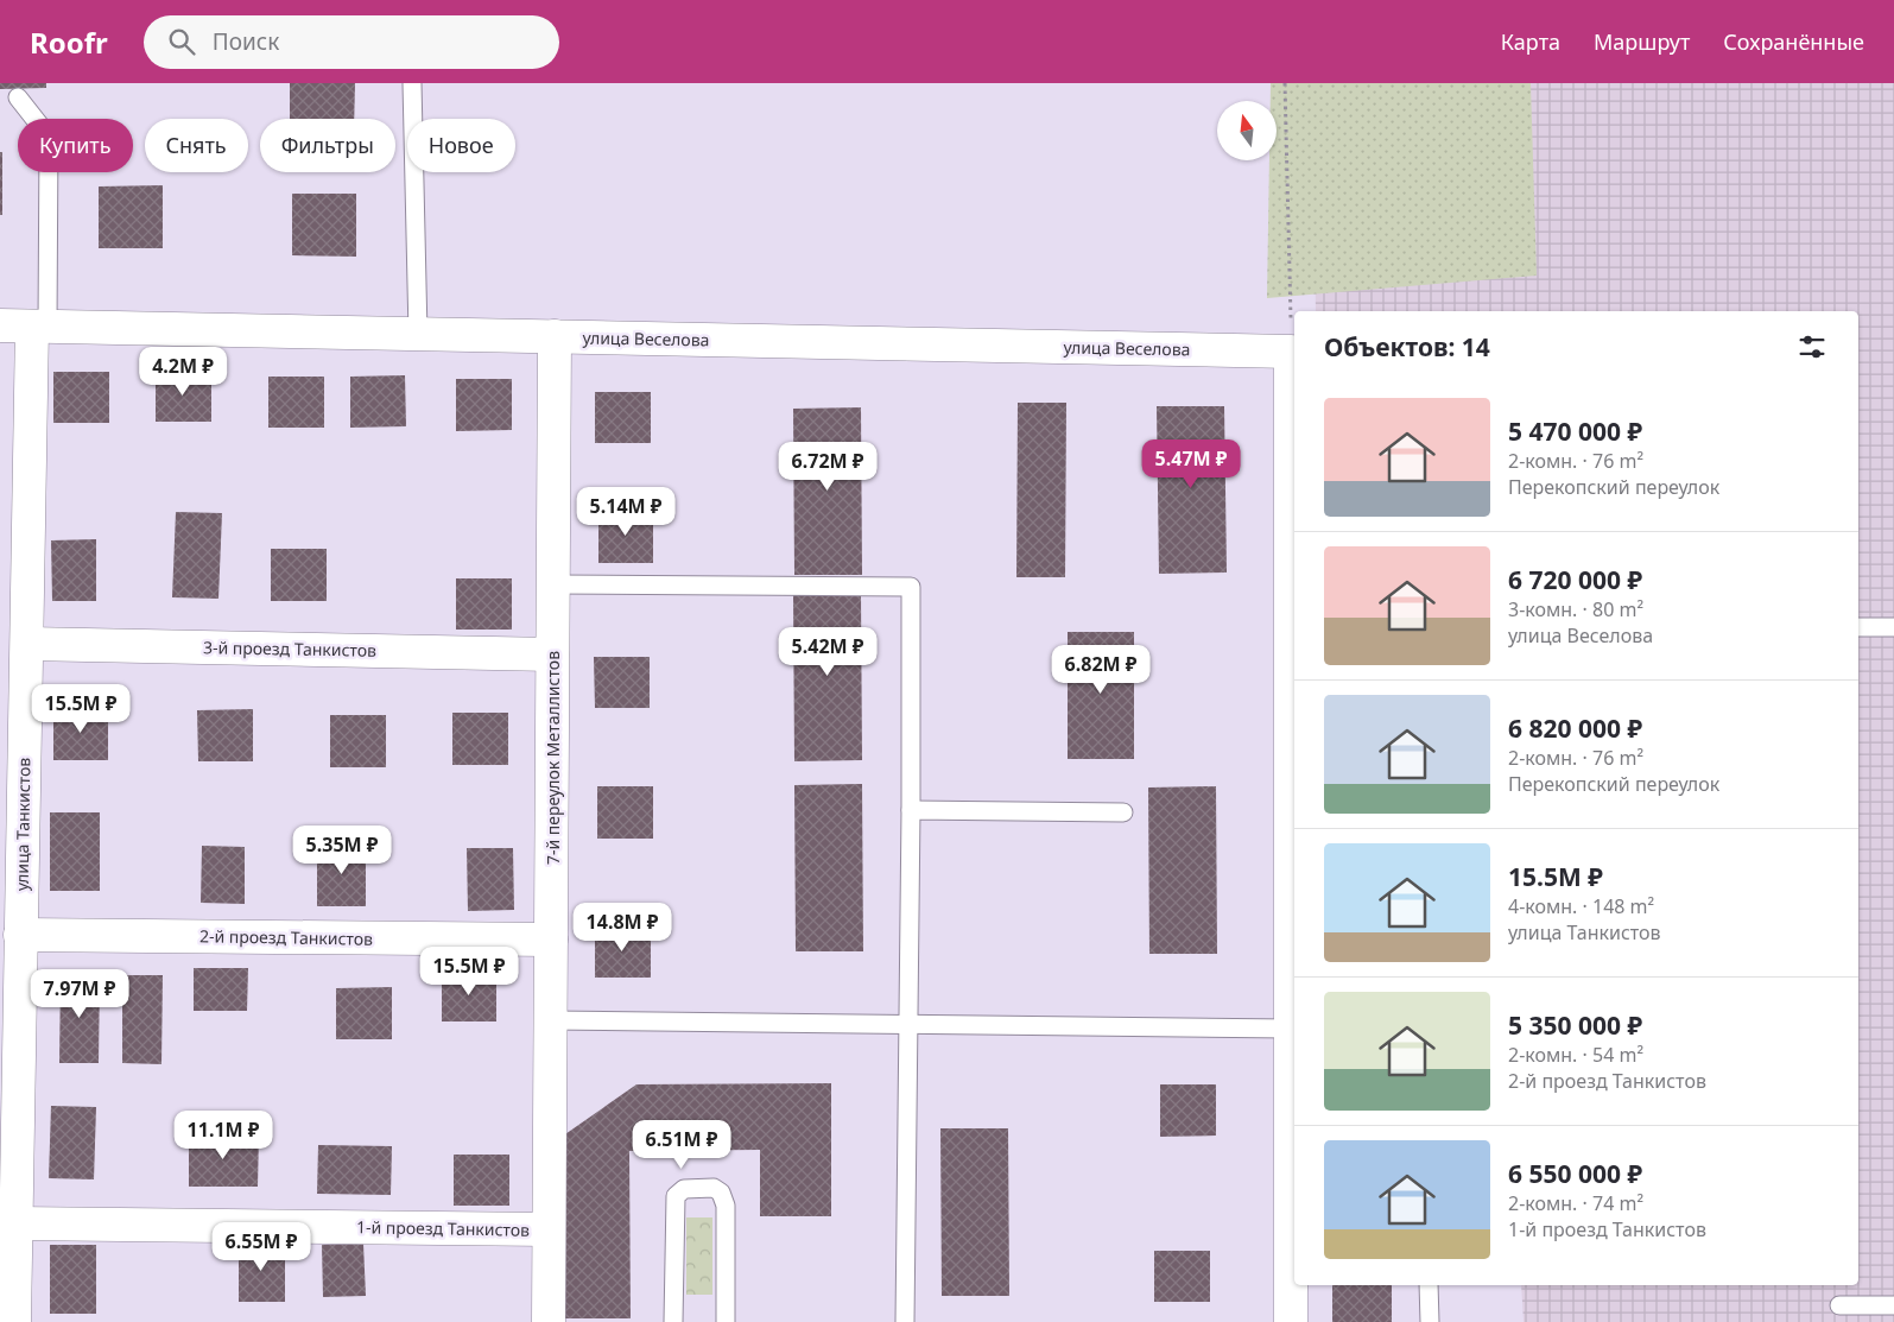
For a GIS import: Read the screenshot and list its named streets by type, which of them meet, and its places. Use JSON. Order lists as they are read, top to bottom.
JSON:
{
  "streets": {
    "street": [
      "улица Веселова",
      "3-й проезд Танкистов",
      "7-й переулок Металлистов",
      "улица Танкистов",
      "2-й проезд Танкистов",
      "1-й проезд Танкистов"
    ]
  },
  "crossings": [
    ["улица Веселова", "7-й переулок Металлистов"],
    ["улица Веселова", "улица Танкистов"],
    ["3-й проезд Танкистов", "7-й переулок Металлистов"],
    ["3-й проезд Танкистов", "улица Танкистов"],
    ["7-й переулок Металлистов", "2-й проезд Танкистов"],
    ["7-й переулок Металлистов", "1-й проезд Танкистов"],
    ["улица Танкистов", "2-й проезд Танкистов"],
    ["улица Танкистов", "1-й проезд Танкистов"]
  ],
  "north": "top",
  "page": {
    "header": "Roofr",
    "search": "Поиск",
    "nav": ["Карта", "Маршрут", "Сохранённые"],
    "chip": [
      "Купить",
      "Снять",
      "Фильтры",
      "Новое"
    ],
    "heading": "Объектов: 14",
    "price": [
      "4.2M ₽",
      "5.47M ₽",
      "6.72M ₽",
      "5.14M ₽",
      "5.42M ₽",
      "6.82M ₽",
      "15.5M ₽",
      "5.35M ₽",
      "14.8M ₽",
      "15.5M ₽",
      "7.97M ₽",
      "11.1M ₽",
      "6.51M ₽",
      "6.55M ₽"
    ],
    "list": [
      {
        "name": "5 470 000 ₽",
        "note": "2-комн. · 76 m² · Перекопский переулок"
      },
      {
        "name": "6 720 000 ₽",
        "note": "3-комн. · 80 m² · улица Веселова"
      },
      {
        "name": "6 820 000 ₽",
        "note": "2-комн. · 76 m² · Перекопский переулок"
      },
      {
        "name": "15.5M ₽",
        "note": "4-комн. · 148 m² · улица Танкистов"
      },
      {
        "name": "5 350 000 ₽",
        "note": "2-комн. · 54 m² · 2-й проезд Танкистов"
      },
      {
        "name": "6 550 000 ₽",
        "note": "2-комн. · 74 m² · 1-й проезд Танкистов"
      }
    ]
  }
}
